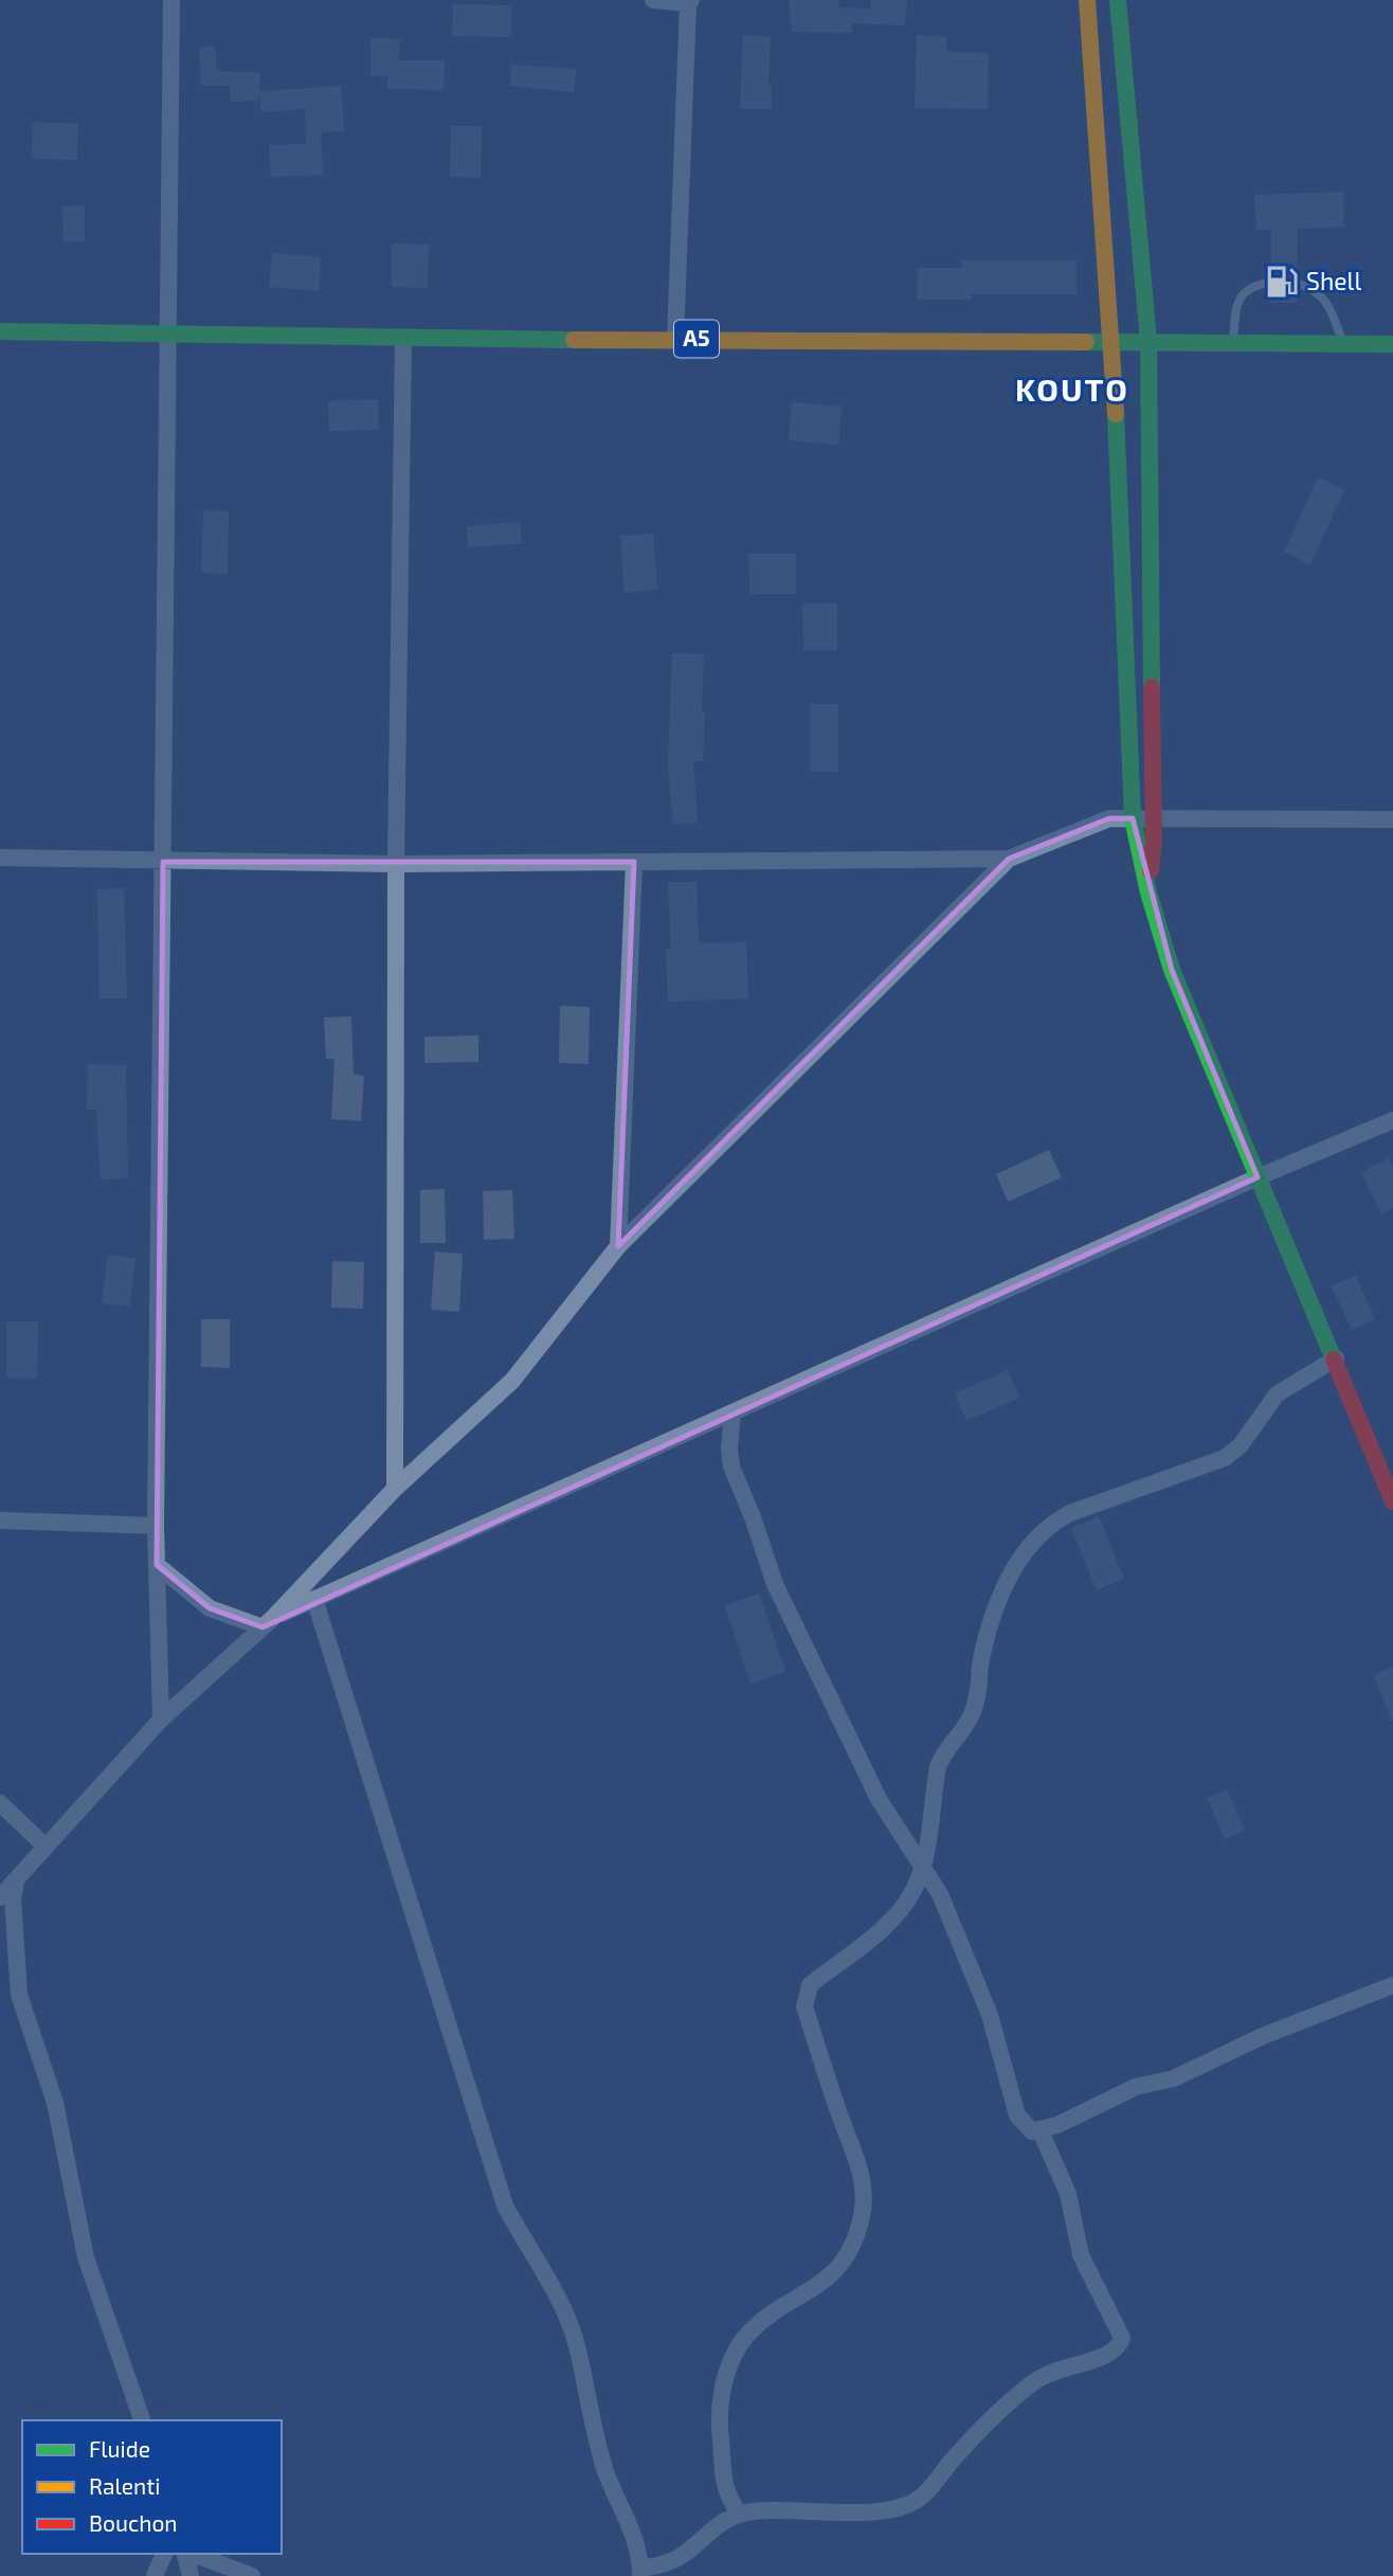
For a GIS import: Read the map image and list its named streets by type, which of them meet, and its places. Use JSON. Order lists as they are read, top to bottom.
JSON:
{
  "streets": {
    "main road": ["A5"]
  },
  "districts": ["KOUTO"],
  "places": {
    "fuel station": ["Shell"]
  },
  "legend": ["Fluide", "Ralenti", "Bouchon"]
}
